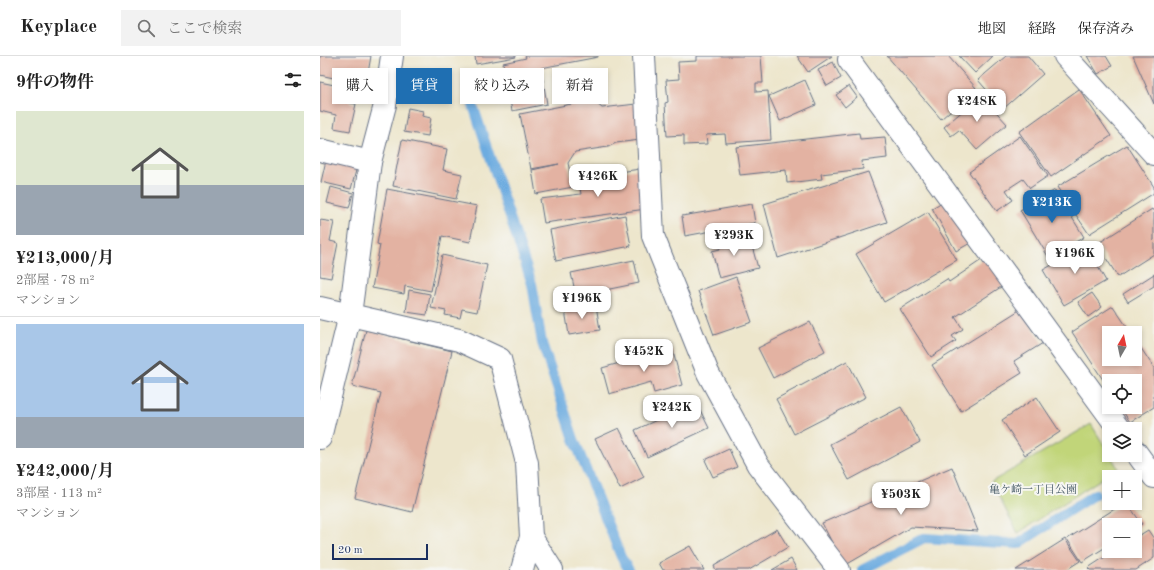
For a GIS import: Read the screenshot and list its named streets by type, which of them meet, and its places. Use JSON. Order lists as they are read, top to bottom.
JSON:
{
  "parks": ["亀ケ崎一丁目公園"],
  "scale_bar": "20 m",
  "north": "top",
  "page": {
    "header": "Keyplace",
    "search": "ここで検索",
    "nav": ["地図", "経路", "保存済み"],
    "heading": "9件の物件",
    "chip": [
      "購入",
      "賃貸",
      "絞り込み",
      "新着"
    ],
    "price": [
      "¥248K",
      "¥426K",
      "¥213K",
      "¥293K",
      "¥196K",
      "¥196K",
      "¥452K",
      "¥242K",
      "¥503K"
    ],
    "list": [
      {
        "name": "¥213,000/月",
        "note": "2部屋 · 78 m² · マンション"
      },
      {
        "name": "¥242,000/月",
        "note": "3部屋 · 113 m² · マンション"
      }
    ],
    "map_buttons": ["+", "−"],
    "scale": "20 m"
  }
}
